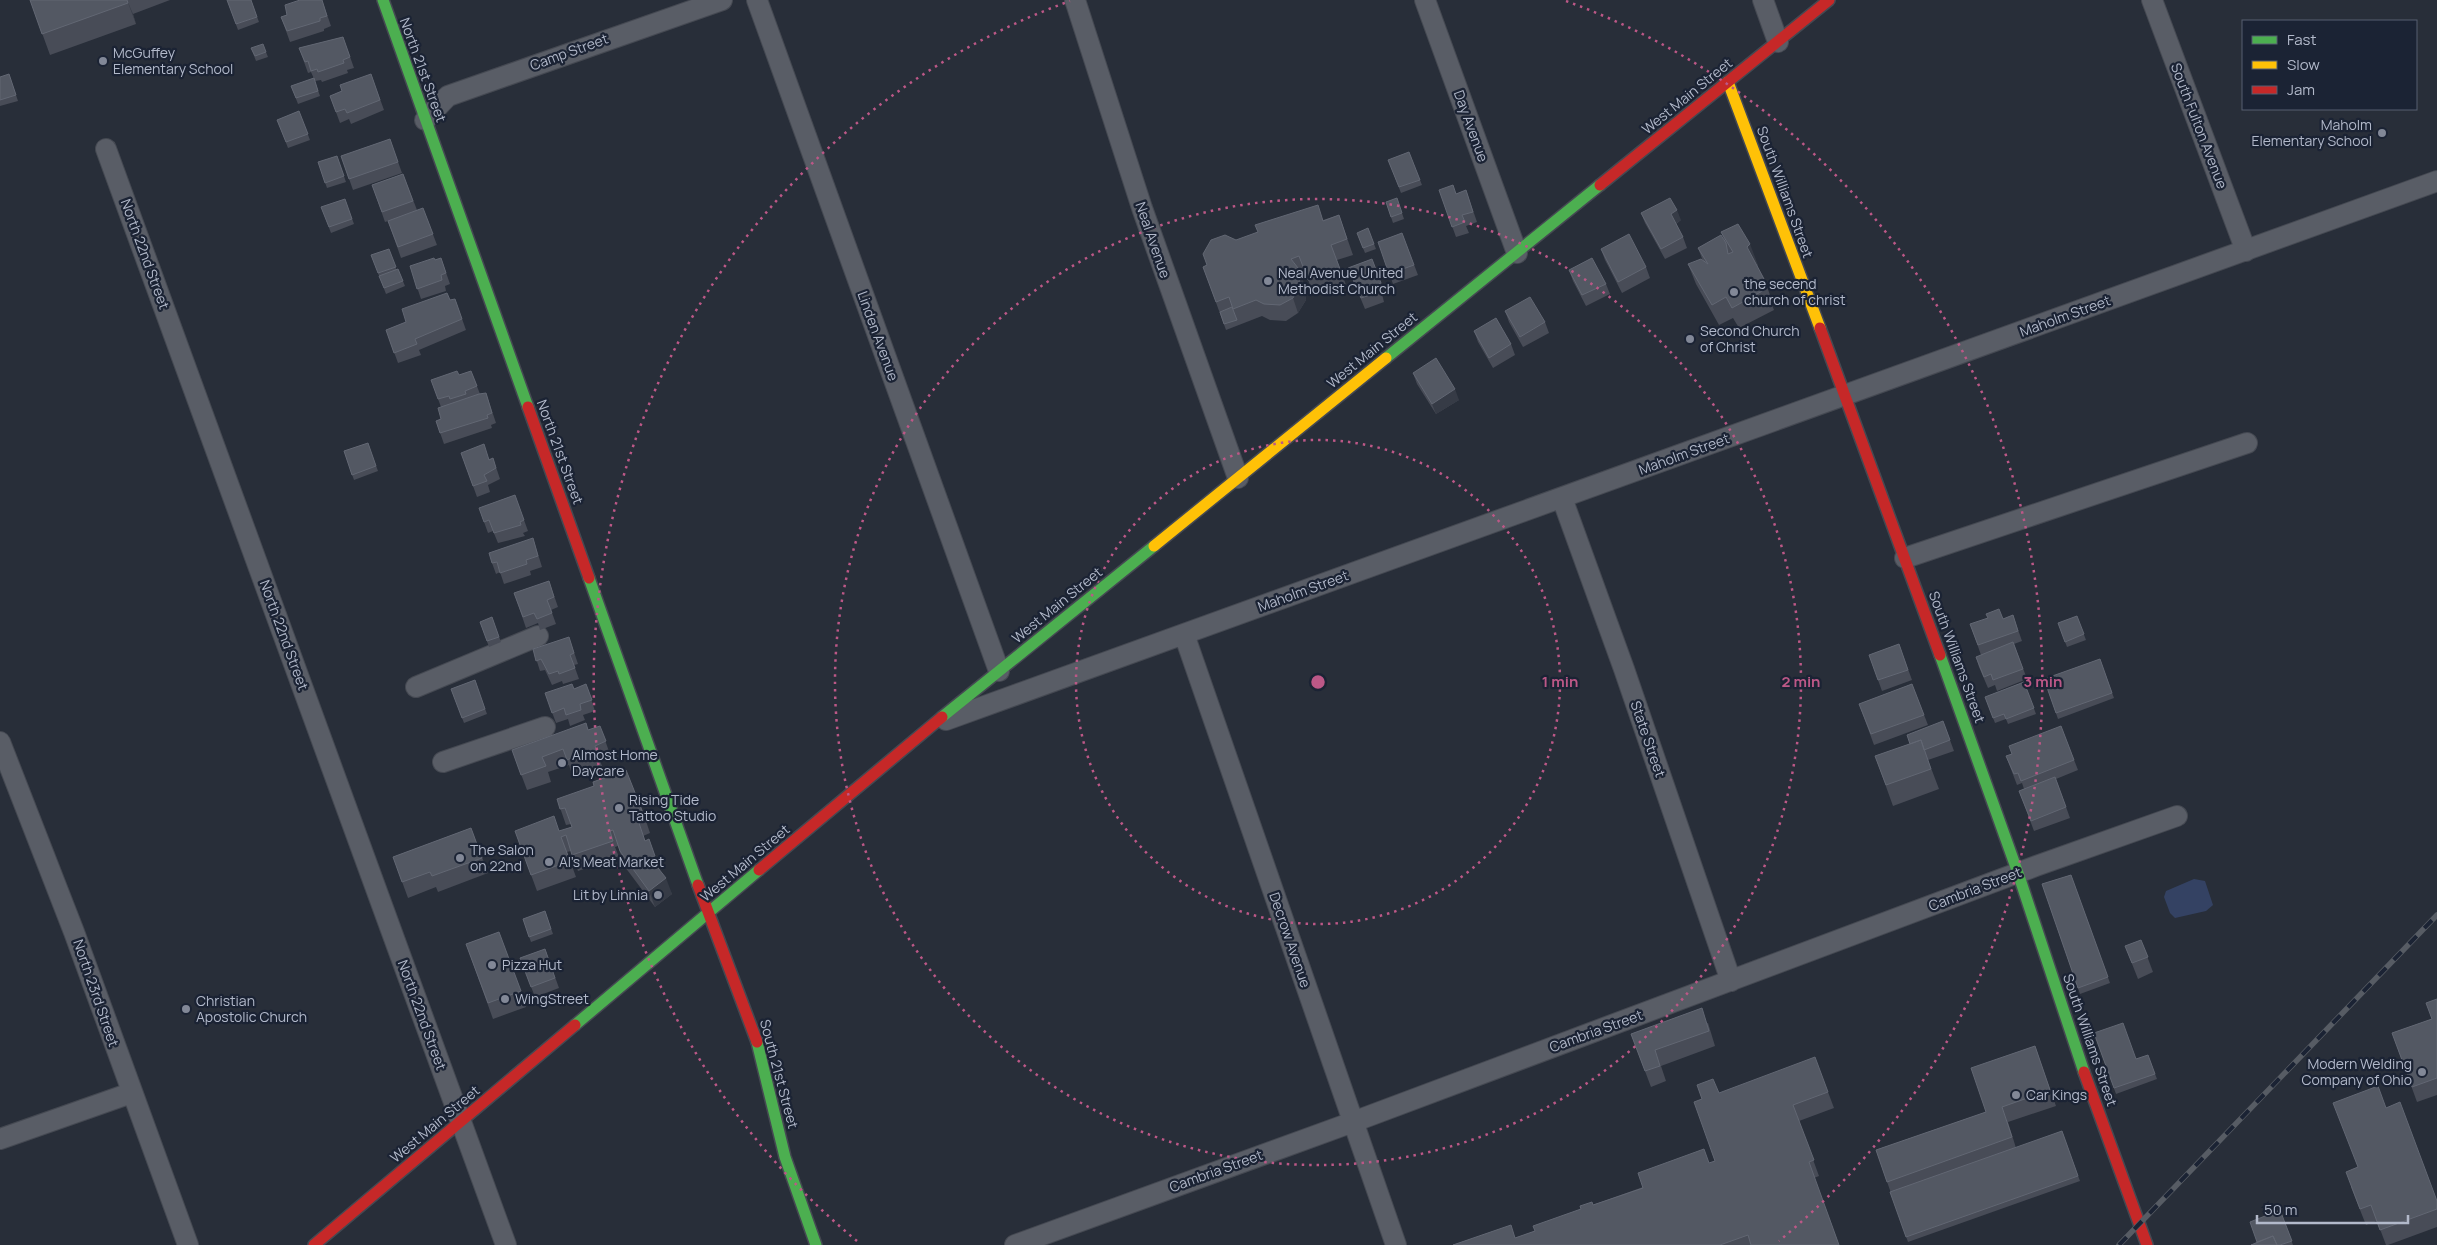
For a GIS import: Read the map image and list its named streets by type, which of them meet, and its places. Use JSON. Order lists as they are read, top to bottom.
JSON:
{
  "streets": {
    "main road": [
      "North 21st Street",
      "West Main Street",
      "South Williams Street",
      "South 21st Street"
    ],
    "street": [
      "Camp Street",
      "Day Avenue",
      "South Fulton Avenue",
      "Neal Avenue",
      "North 22nd Street",
      "Maholm Street",
      "Linden Avenue",
      "State Street",
      "Cambria Street",
      "Decrow Avenue",
      "North 23rd Street"
    ]
  },
  "crossings": [
    ["Camp Street", "North 21st Street"],
    ["North 21st Street", "West Main Street"],
    ["North 21st Street", "South 21st Street"],
    ["West Main Street", "Day Avenue"],
    ["West Main Street", "South Williams Street"],
    ["West Main Street", "Neal Avenue"],
    ["West Main Street", "North 22nd Street"],
    ["West Main Street", "Maholm Street"],
    ["West Main Street", "Linden Avenue"],
    ["West Main Street", "South 21st Street"],
    ["South Fulton Avenue", "Maholm Street"],
    ["South Williams Street", "Maholm Street"],
    ["South Williams Street", "Cambria Street"],
    ["Maholm Street", "State Street"],
    ["Maholm Street", "Decrow Avenue"],
    ["State Street", "Cambria Street"],
    ["Cambria Street", "Decrow Avenue"]
  ],
  "places": [
    "McGuffey Elementary School",
    "Maholm Elementary School",
    "Neal Avenue United Methodist Church",
    "the secend church of christ",
    "Second Church of Christ",
    "Almost Home Daycare",
    "Rising Tide Tattoo Studio",
    "The Salon on 22nd",
    "Al's Meat Market",
    "Lit by Linnia",
    "Pizza Hut",
    "WingStreet",
    "Christian Apostolic Church",
    "Modern Welding Company of Ohio",
    "Car Kings"
  ],
  "legend": ["Fast", "Slow", "Jam"],
  "scale_bar": "50 m",
  "rings": ["1 min", "2 min", "3 min"]
}
